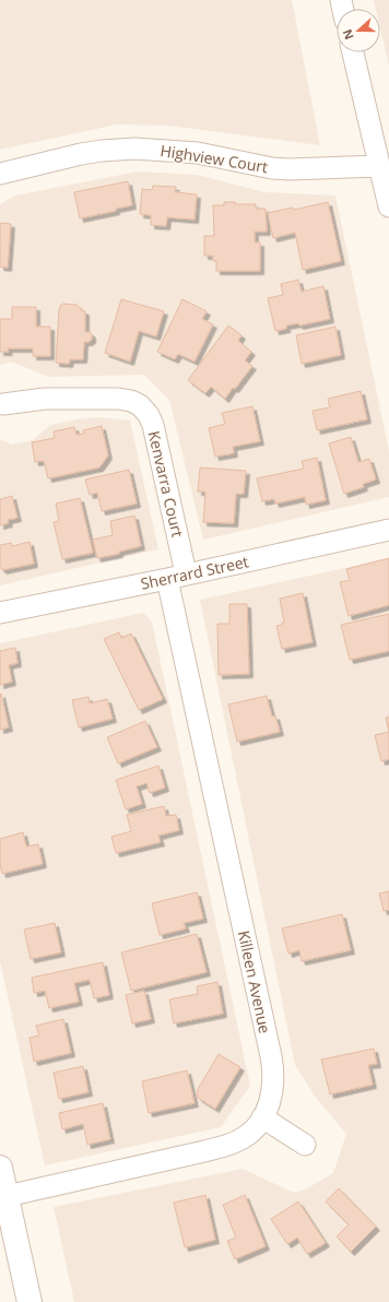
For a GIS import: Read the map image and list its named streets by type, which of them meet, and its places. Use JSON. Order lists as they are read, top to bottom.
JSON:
{
  "streets": {
    "street": [
      "Highview Court",
      "Kenvarra Court",
      "Sherrard Street",
      "Killeen Avenue"
    ]
  },
  "crossings": [
    ["Kenvarra Court", "Sherrard Street"],
    ["Kenvarra Court", "Killeen Avenue"],
    ["Sherrard Street", "Killeen Avenue"]
  ],
  "north": "left"
}
